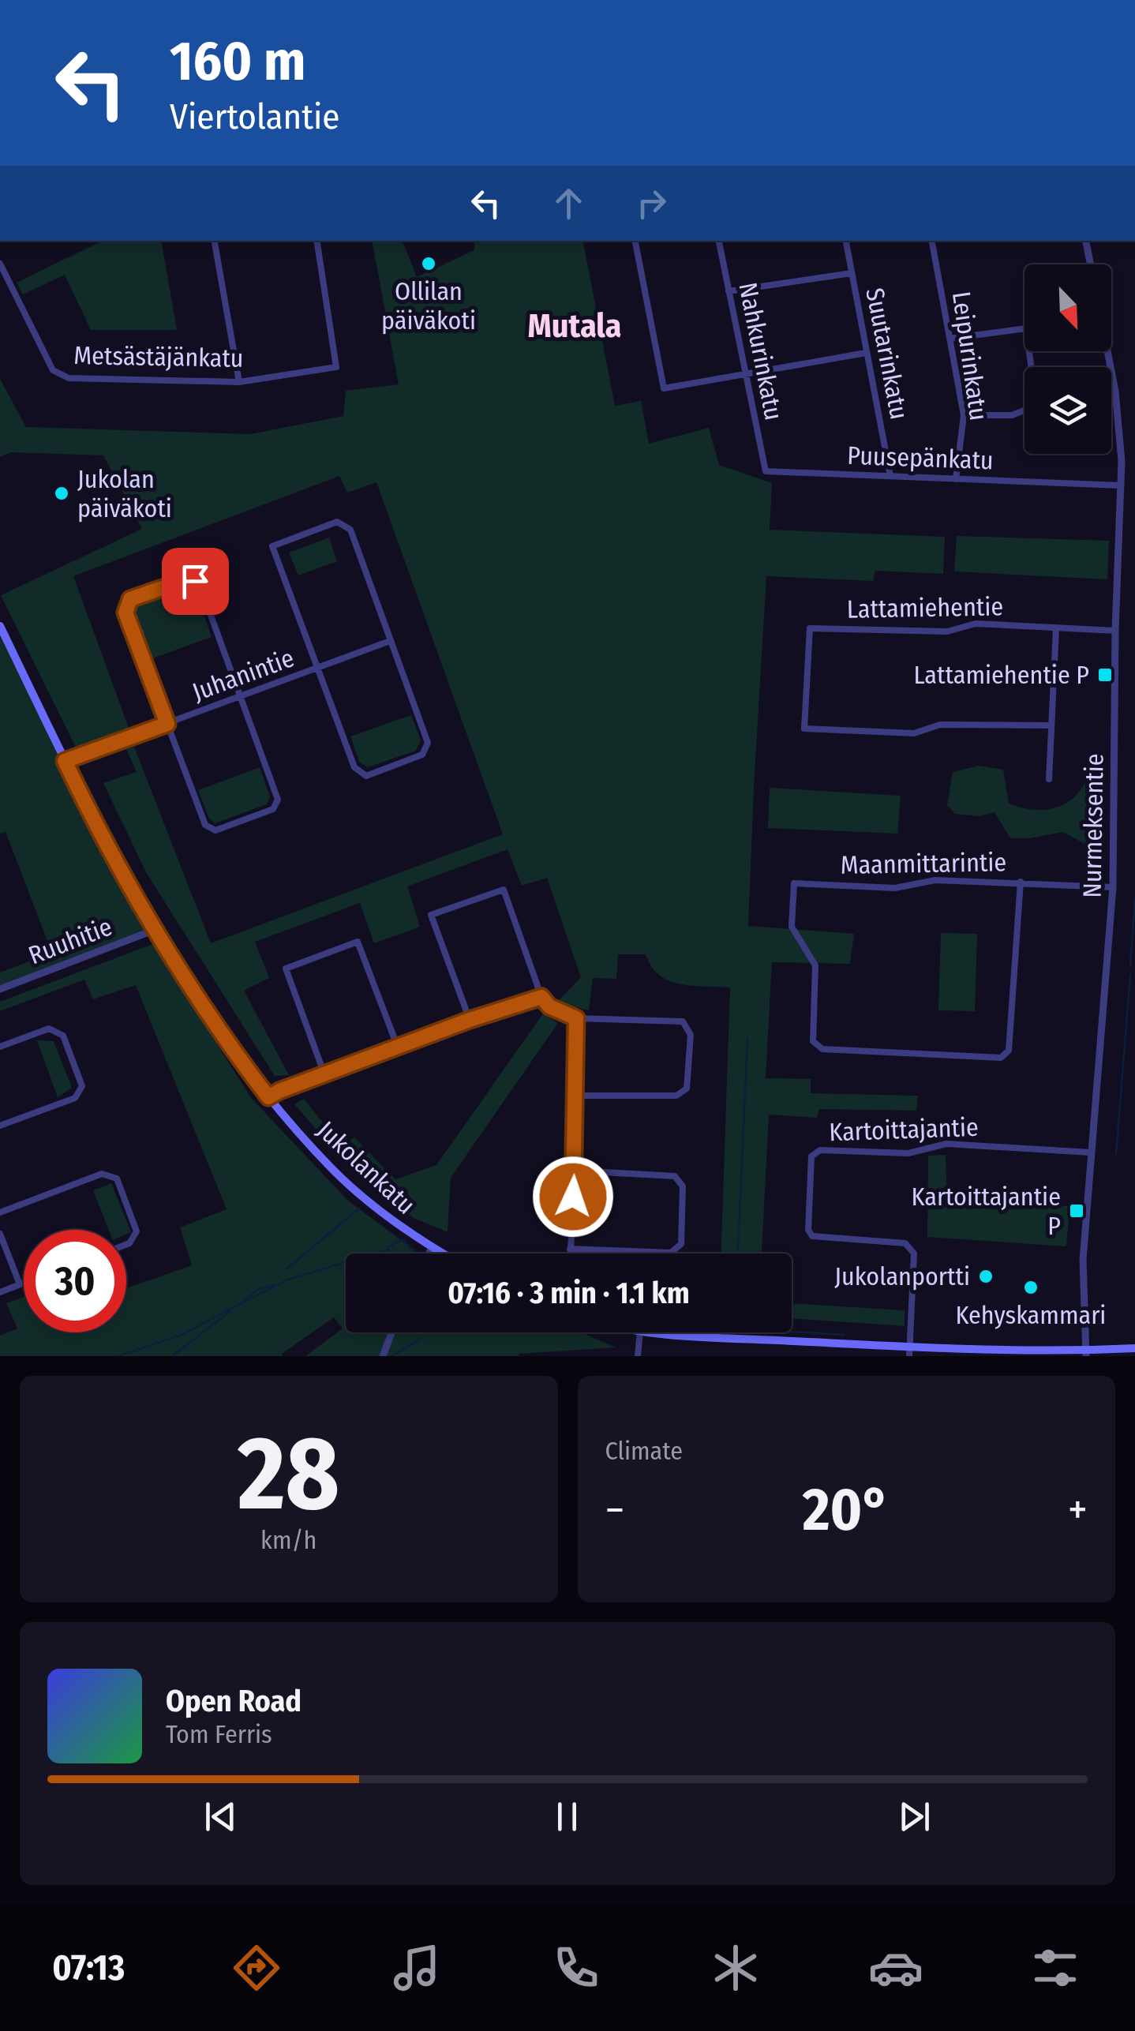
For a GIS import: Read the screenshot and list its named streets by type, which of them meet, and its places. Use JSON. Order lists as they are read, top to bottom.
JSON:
{
  "streets": {
    "main road": ["Jukolankatu"],
    "street": [
      "Nahkurinkatu",
      "Suutarinkatu",
      "Leipurinkatu",
      "Metsästäjänkatu",
      "Puusepänkatu",
      "Lattamiehentie",
      "Juhanintie",
      "Nurmeksentie",
      "Maanmittarintie",
      "Ruuhitie",
      "Kartoittajantie"
    ]
  },
  "crossings": [
    ["Nahkurinkatu", "Puusepänkatu"],
    ["Suutarinkatu", "Puusepänkatu"],
    ["Leipurinkatu", "Puusepänkatu"],
    ["Puusepänkatu", "Nurmeksentie"],
    ["Lattamiehentie", "Nurmeksentie"],
    ["Juhanintie", "Jukolankatu"],
    ["Nurmeksentie", "Maanmittarintie"],
    ["Nurmeksentie", "Kartoittajantie"],
    ["Ruuhitie", "Jukolankatu"]
  ],
  "districts": ["Mutala"],
  "places": {
    "other": [
      "Ollilan päiväkoti",
      "Jukolan päiväkoti",
      "Jukolanportti",
      "Kehyskammari"
    ],
    "transit": ["Lattamiehentie P", "Kartoittajantie P"]
  },
  "north": "bottom right",
  "page": {
    "turn": ["160 m", "Viertolantie"],
    "limit": "30",
    "trip": "07:16 · 3 min · 1.1 km",
    "tile": [
      ["28", "km/h"],
      "Climate"
    ],
    "heat": ["−", "20°", "+"],
    "song": ["Open Road", "Tom Ferris"],
    "tabs": "07:13"
  }
}
